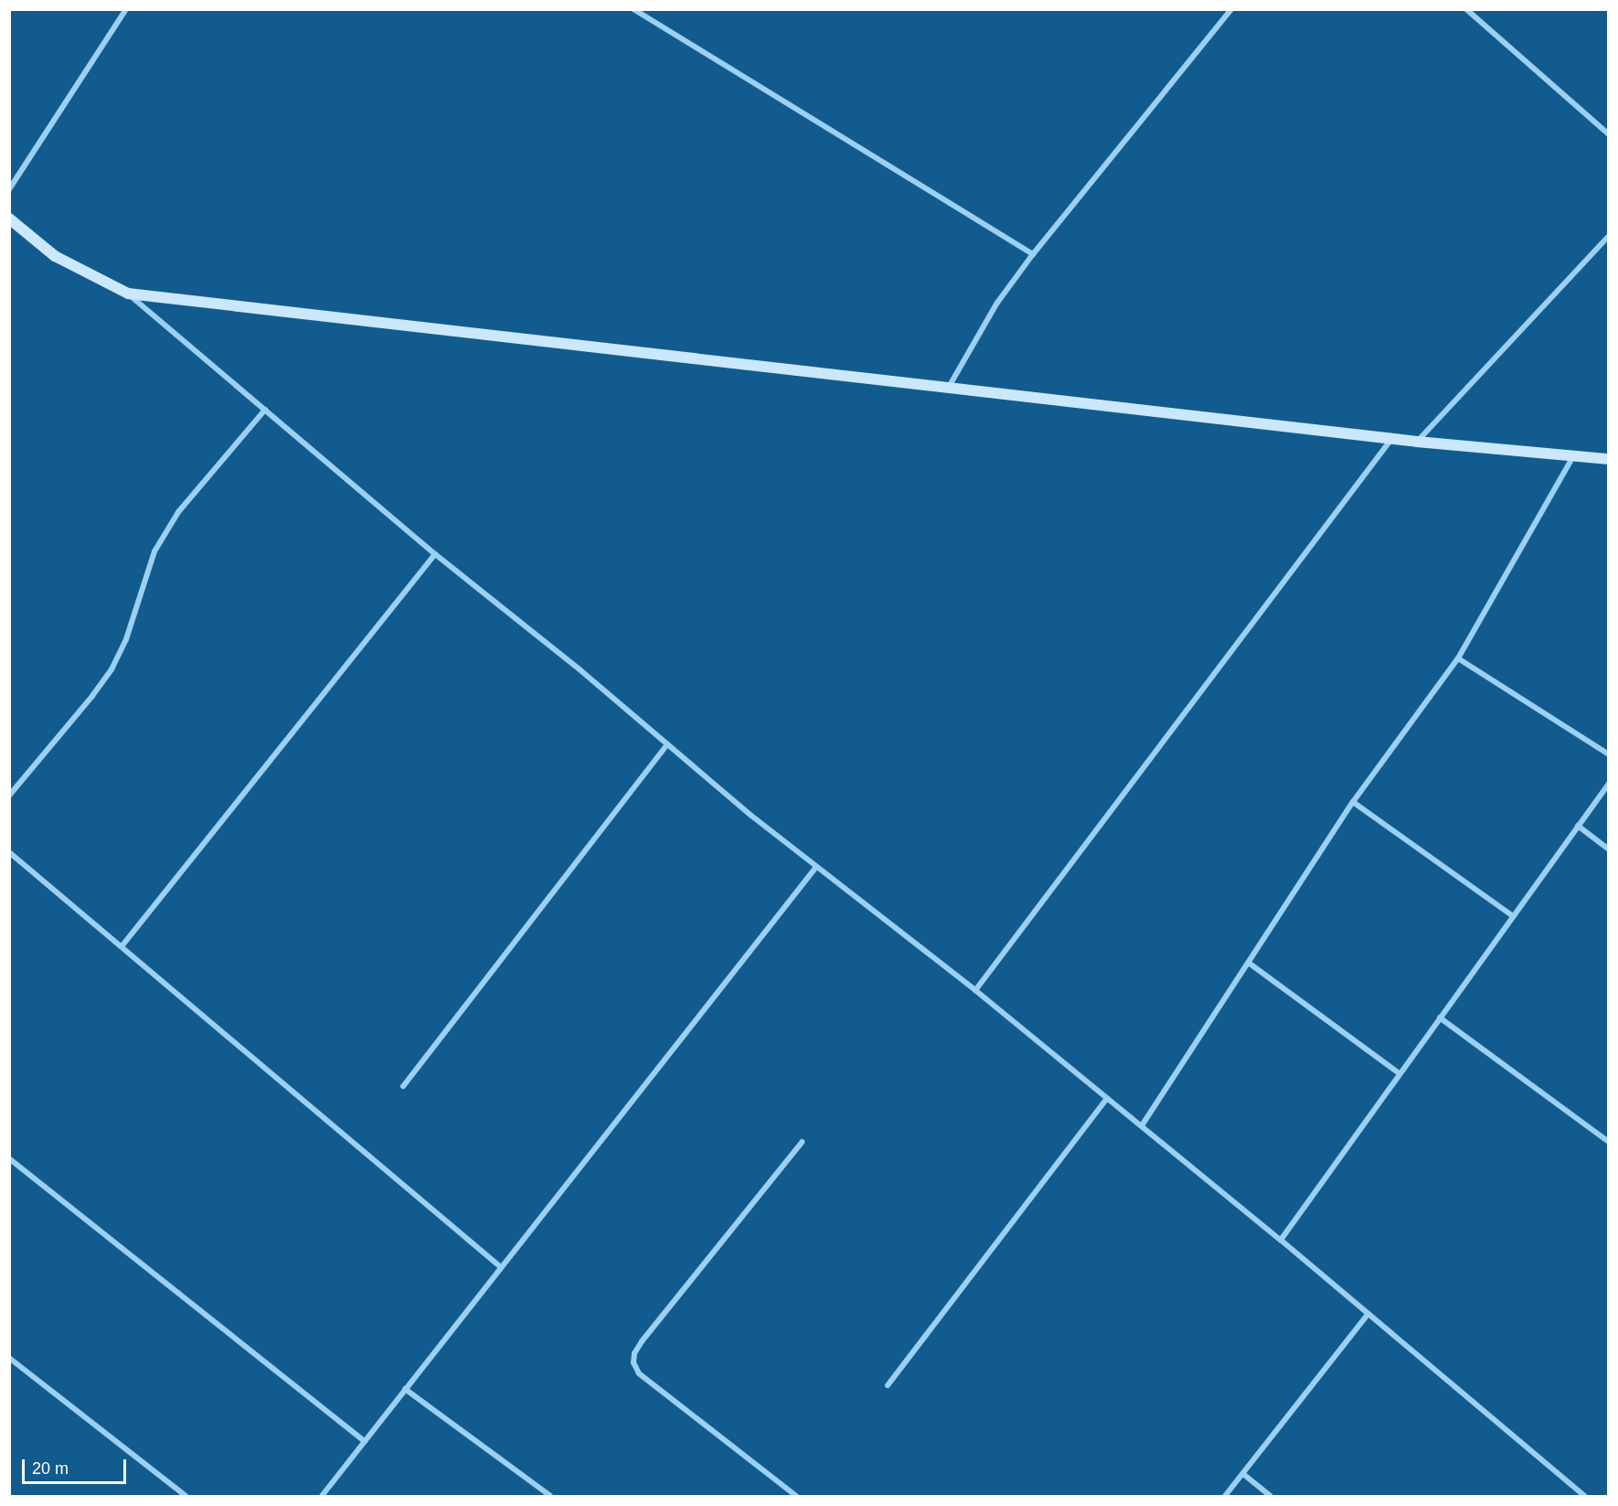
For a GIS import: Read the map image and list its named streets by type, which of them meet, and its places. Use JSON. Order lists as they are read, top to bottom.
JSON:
{
  "scale_bar": "20 m"
}
